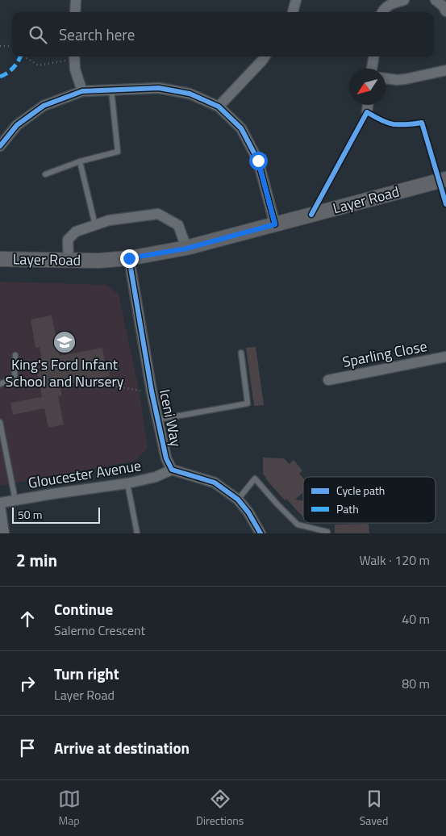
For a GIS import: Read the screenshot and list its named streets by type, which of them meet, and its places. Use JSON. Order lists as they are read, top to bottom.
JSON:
{
  "streets": {
    "main road": ["Layer Road"],
    "street": ["Sparling Close", "Iceni Way", "Gloucester Avenue"]
  },
  "crossings": [
    ["Layer Road", "Iceni Way"],
    ["Iceni Way", "Gloucester Avenue"]
  ],
  "places": {
    "school or university": ["King's Ford Infant School and Nursery"]
  },
  "legend": ["Cycle path", "Path"],
  "scale_bar": "50 m",
  "north": "bottom left",
  "page": {
    "search": "Search here",
    "scale": "50 m",
    "heading": ["2 min", "Walk · 120 m"],
    "list": [
      ["Continue", "Salerno Crescent", "40 m"],
      ["Turn right", "Layer Road", "80 m"],
      "Arrive at destination"
    ],
    "nav": ["Map", "Directions", "Saved"]
  }
}
